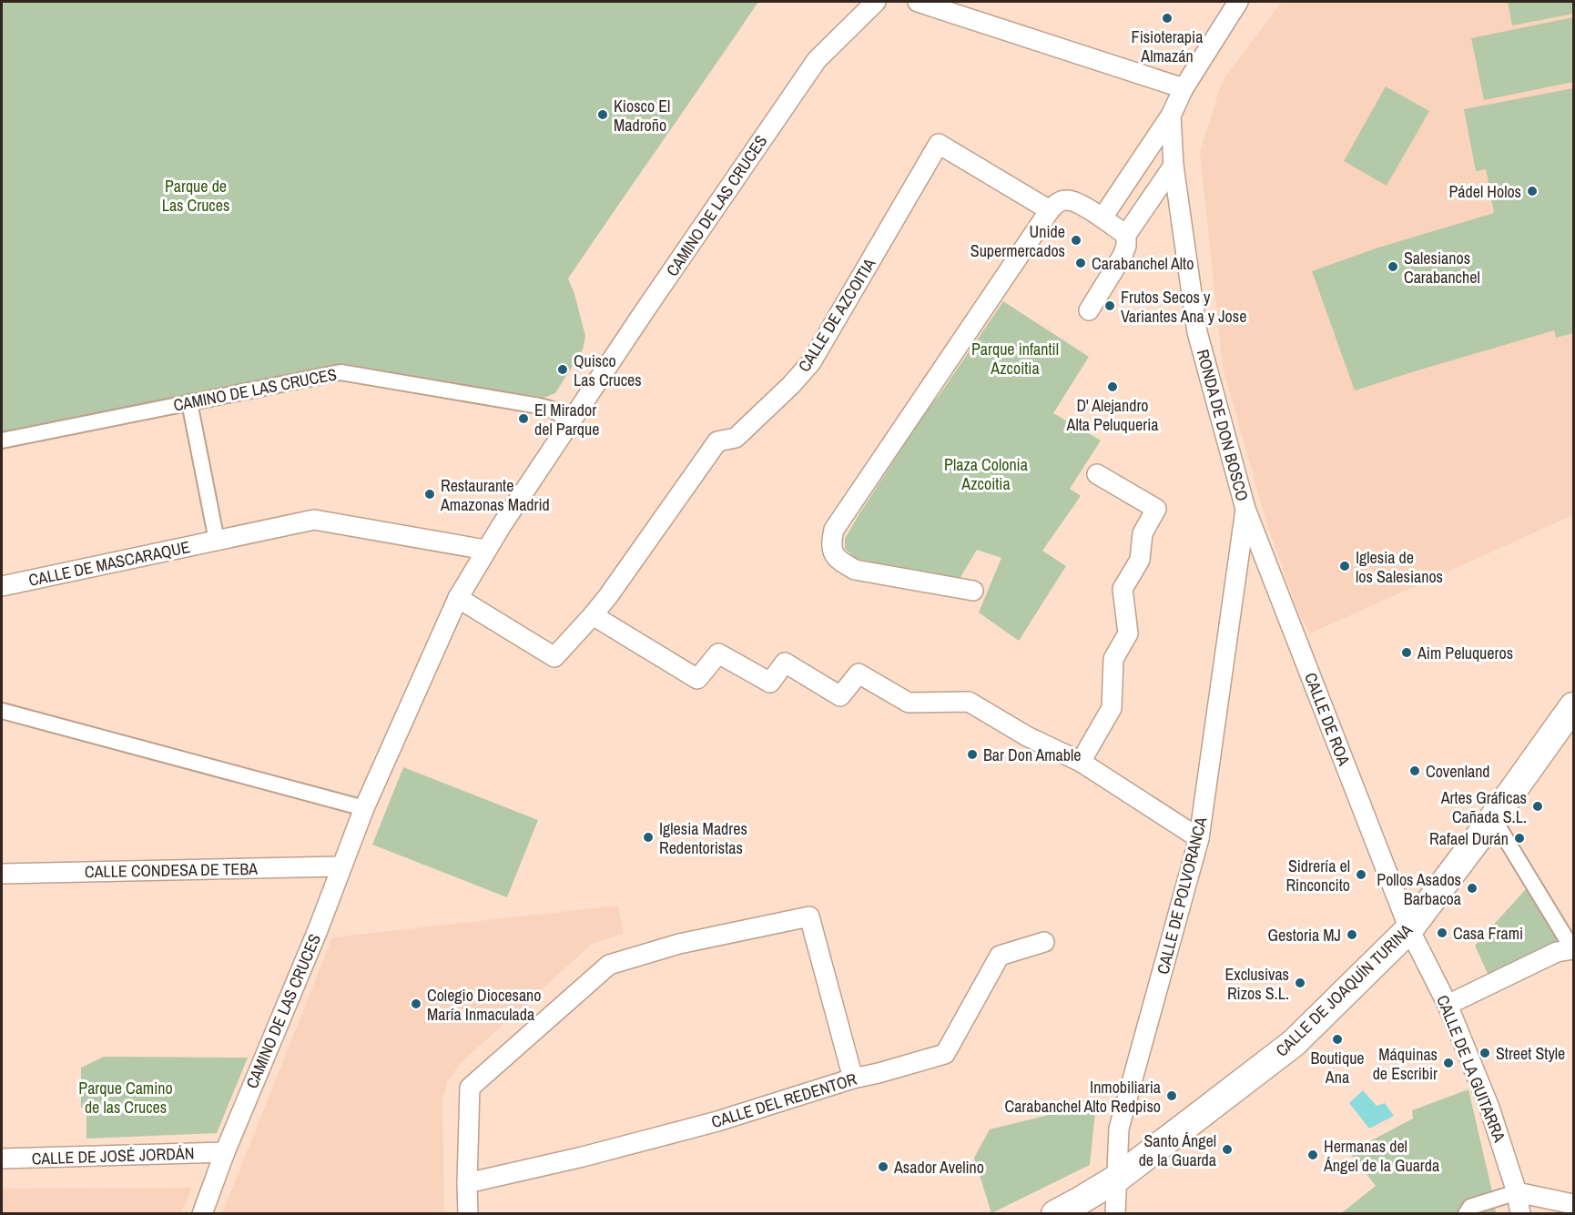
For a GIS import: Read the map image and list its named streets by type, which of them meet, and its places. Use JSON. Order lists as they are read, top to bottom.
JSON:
{
  "streets": {
    "main road": ["CALLE DE JOAQUÍN TURINA"],
    "street": [
      "CAMINO DE LAS CRUCES",
      "CALLE DE AZCOITIA",
      "RONDA DE DON BOSCO",
      "CALLE DE MASCARAQUE",
      "CALLE DE ROA",
      "CALLE CONDESA DE TEBA",
      "CALLE DE POLVORANCA",
      "CALLE DE LA GUITARRA",
      "CALLE DEL REDENTOR",
      "CALLE DE JOSÉ JORDÁN"
    ]
  },
  "crossings": [
    ["CAMINO DE LAS CRUCES", "CALLE DE AZCOITIA"],
    ["CAMINO DE LAS CRUCES", "CALLE DE MASCARAQUE"],
    ["CAMINO DE LAS CRUCES", "CALLE CONDESA DE TEBA"],
    ["CAMINO DE LAS CRUCES", "CALLE DE JOSÉ JORDÁN"],
    ["RONDA DE DON BOSCO", "CALLE DE ROA"],
    ["RONDA DE DON BOSCO", "CALLE DE POLVORANCA"],
    ["CALLE DE ROA", "CALLE DE POLVORANCA"],
    ["CALLE DE ROA", "CALLE DE JOAQUÍN TURINA"],
    ["CALLE DE ROA", "CALLE DE LA GUITARRA"],
    ["CALLE DE POLVORANCA", "CALLE DE JOAQUÍN TURINA"],
    ["CALLE DE JOAQUÍN TURINA", "CALLE DE LA GUITARRA"]
  ],
  "parks": [
    "Parque de Las Cruces",
    "Parque infantil Azcoitia",
    "Plaza Colonia Azcoitia",
    "Parque Camino de las Cruces"
  ],
  "places": [
    "Fisioterapia Almazán",
    "Kiosco El Madroño",
    "Pádel Holos",
    "Unide Supermercados",
    "Carabanchel Alto",
    "Salesianos Carabanchel",
    "Frutos Secos y Variantes Ana y Jose",
    "Quisco Las Cruces",
    "D' Alejandro Alta Peluqueria",
    "El Mirador del Parque",
    "Restaurante Amazonas Madrid",
    "Iglesia de los Salesianos",
    "Aim Peluqueros",
    "Bar Don Amable",
    "Covenland",
    "Artes Gráficas Cañada S.L.",
    "Iglesia Madres Redentoristas",
    "Rafael Durán",
    "Sidrería el Rinconcito",
    "Pollos Asados Barbacoa",
    "Casa Frami",
    "Gestoria MJ",
    "Exclusivas Rizos S.L.",
    "Colegio Diocesano María Inmaculada",
    "Boutique Ana",
    "Street Style",
    "Máquinas de Escribir",
    "Inmobiliaria Carabanchel Alto Redpiso",
    "Santo Ángel de la Guarda",
    "Hermanas del Ángel de la Guarda",
    "Asador Avelino"
  ]
}
